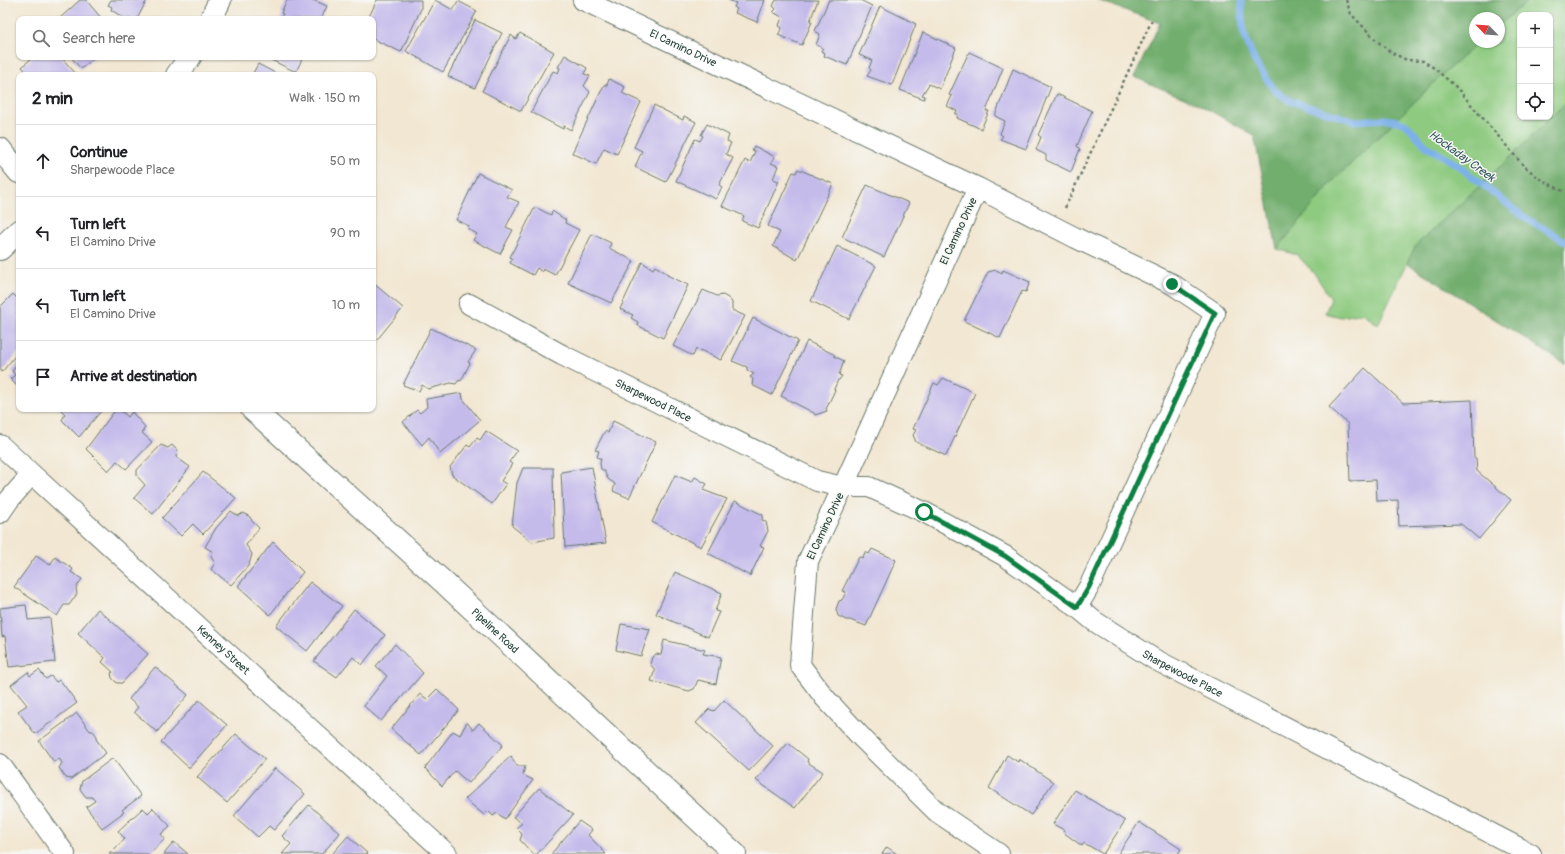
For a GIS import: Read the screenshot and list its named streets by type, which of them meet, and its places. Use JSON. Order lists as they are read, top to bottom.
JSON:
{
  "streets": {
    "main road": ["Pipeline Road"],
    "street": [
      "El Camino Drive",
      "Sharpewood Place",
      "Kenney Street",
      "Sharpewoode Place"
    ]
  },
  "crossings": [
    ["El Camino Drive", "Sharpewood Place"],
    ["El Camino Drive", "Sharpewoode Place"],
    ["Sharpewood Place", "Sharpewoode Place"]
  ],
  "water": ["Hockaday Creek"],
  "north": "top left",
  "page": {
    "map_buttons": ["+", "−"],
    "search": "Search here",
    "heading": ["2 min", "Walk · 150 m"],
    "list": [
      ["Continue", "Sharpewoode Place", "50 m"],
      ["Turn left", "El Camino Drive", "90 m"],
      ["Turn left", "El Camino Drive", "10 m"],
      "Arrive at destination"
    ]
  }
}
